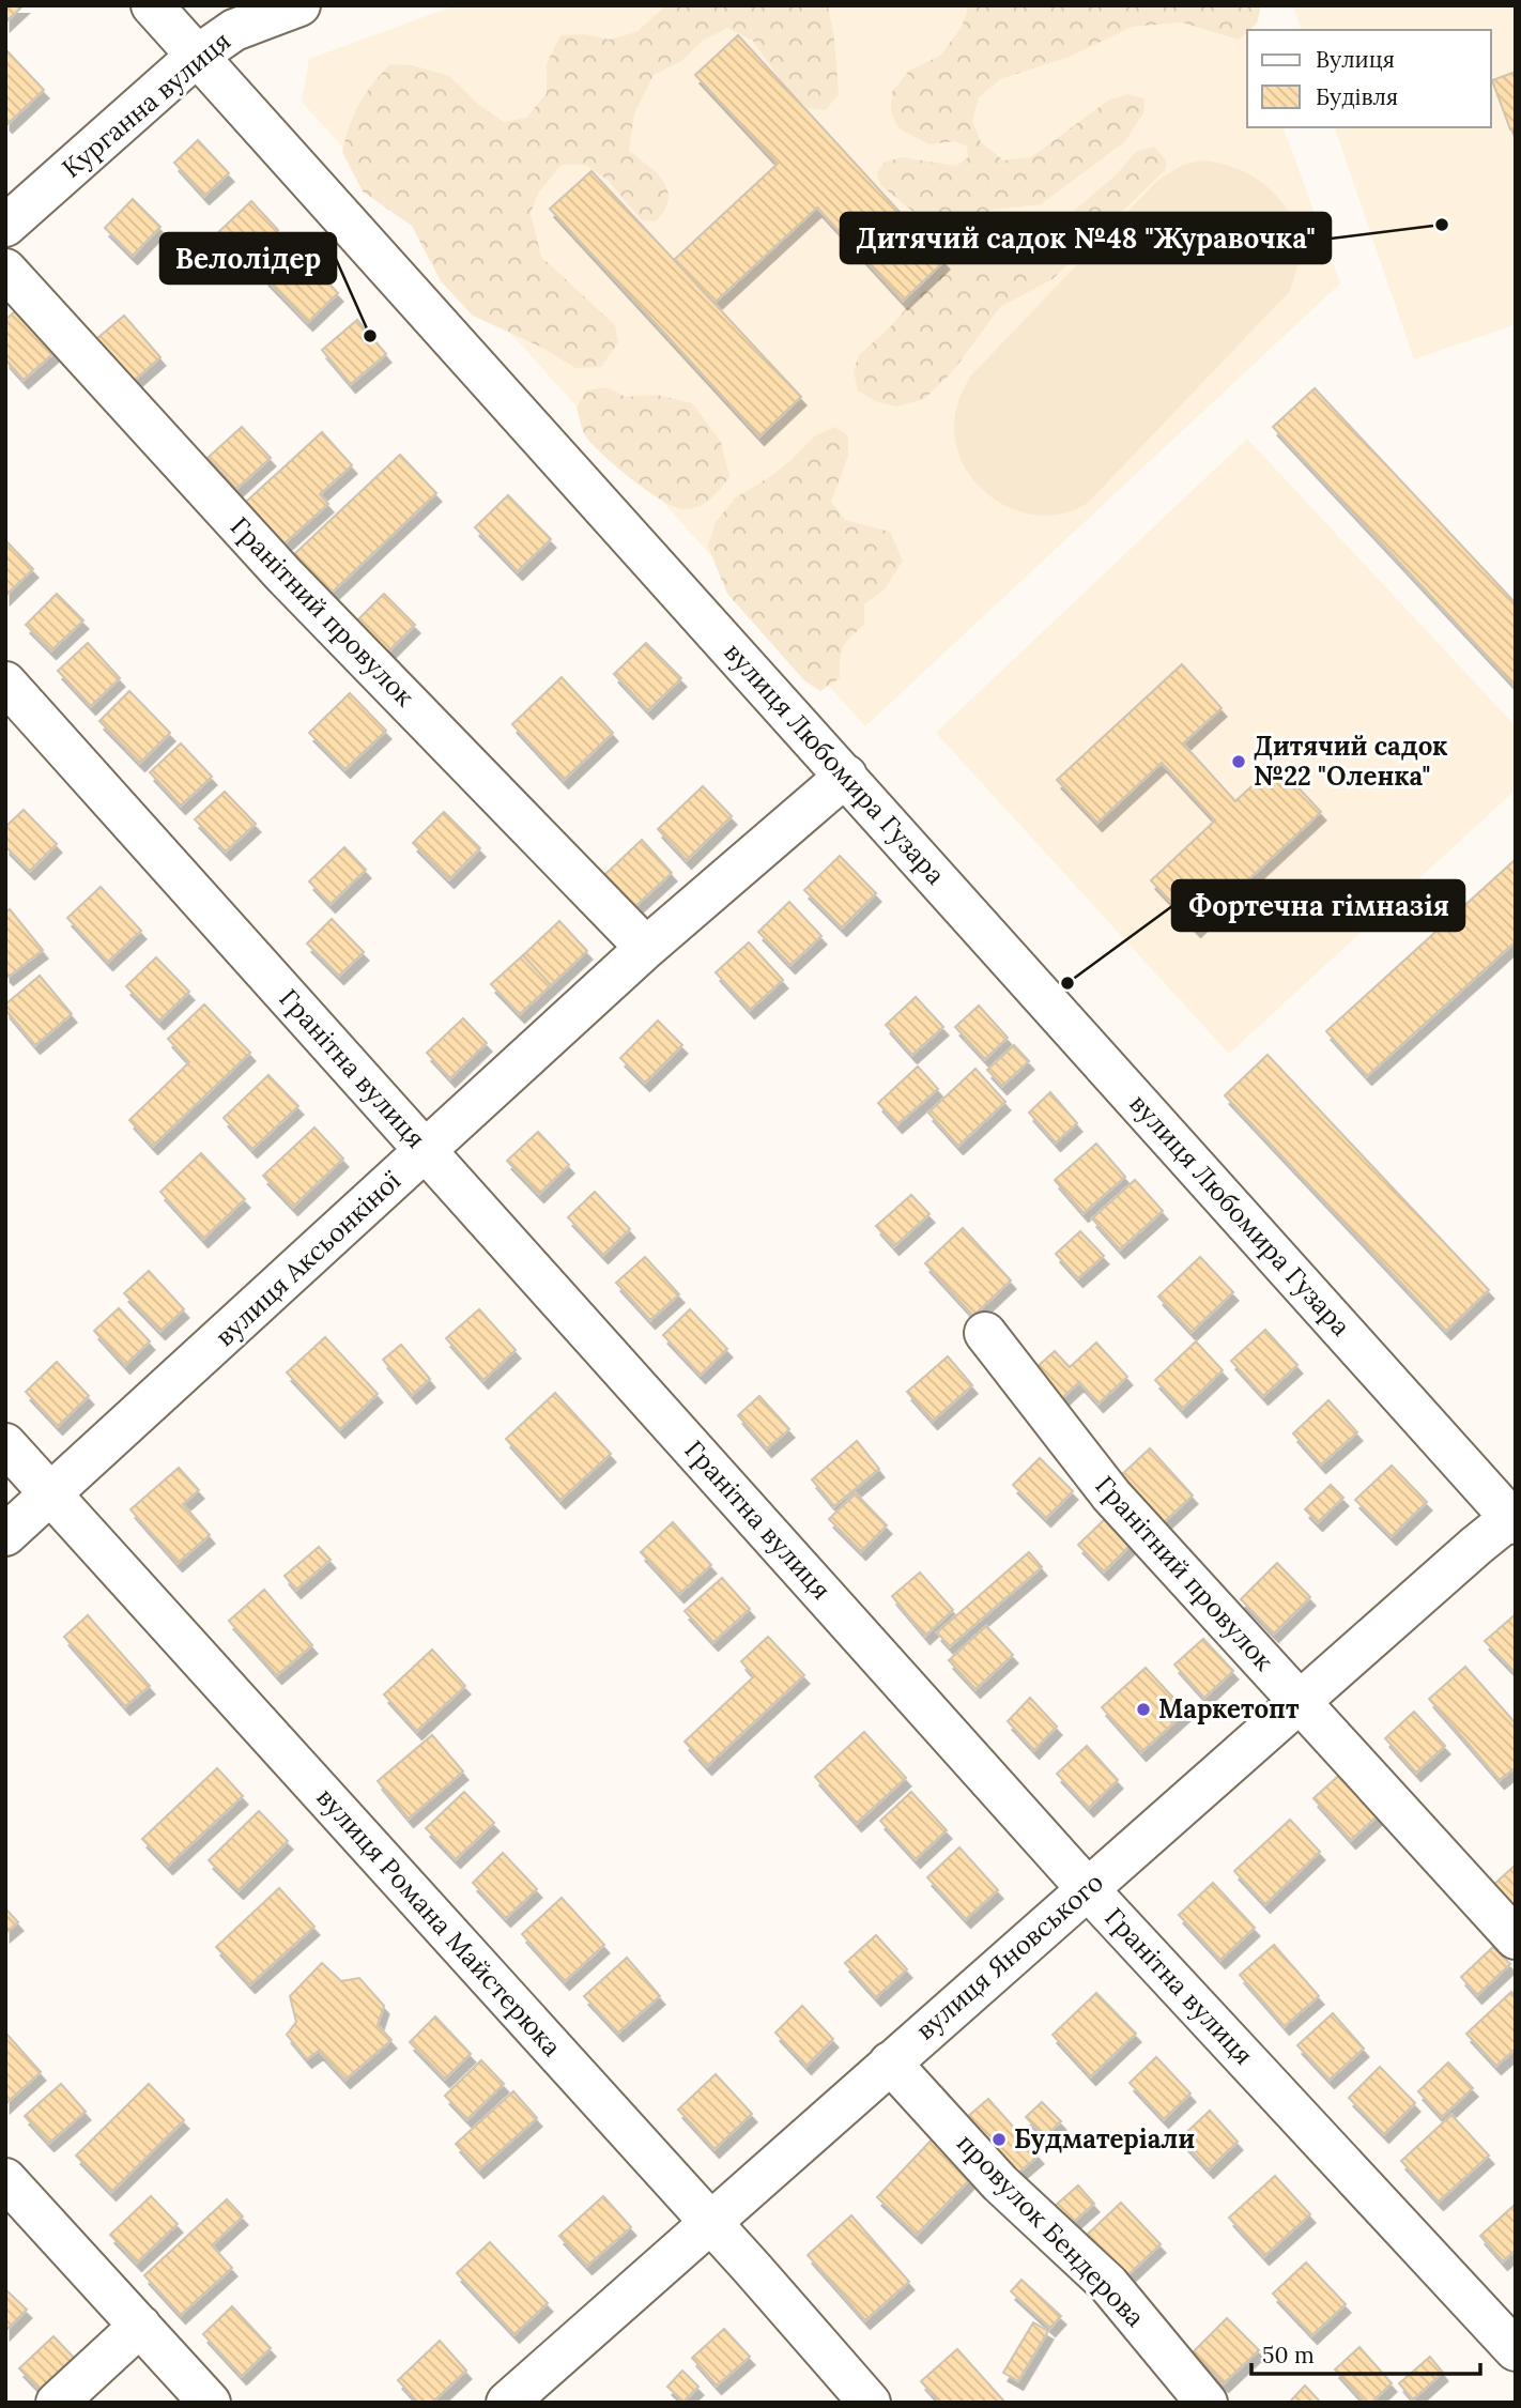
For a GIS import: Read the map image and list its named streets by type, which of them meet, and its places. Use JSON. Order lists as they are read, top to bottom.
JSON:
{
  "streets": {
    "street": [
      "Курганна вулиця",
      "Гранітний провулок",
      "вулиця Любомира Гузара",
      "Гранітна вулиця",
      "вулиця Аксьонкіної",
      "вулиця Романа Майстерюка",
      "вулиця Яновського",
      "провулок Бендерова"
    ]
  },
  "crossings": [
    ["Курганна вулиця", "вулиця Любомира Гузара"],
    ["Гранітний провулок", "вулиця Аксьонкіної"],
    ["Гранітний провулок", "вулиця Яновського"],
    ["вулиця Любомира Гузара", "вулиця Аксьонкіної"],
    ["вулиця Любомира Гузара", "вулиця Яновського"],
    ["Гранітна вулиця", "вулиця Аксьонкіної"],
    ["Гранітна вулиця", "вулиця Яновського"],
    ["вулиця Аксьонкіної", "вулиця Романа Майстерюка"],
    ["вулиця Романа Майстерюка", "вулиця Яновського"],
    ["вулиця Яновського", "провулок Бендерова"]
  ],
  "places": [
    "Дитячий садок №48 \"Журавочка\"",
    "Велолідер",
    "Дитячий садок №22 \"Оленка\"",
    "Фортечна гімназія",
    "Маркетопт",
    "Будматеріали"
  ],
  "legend": ["Вулиця", "Будівля"],
  "scale_bar": "50 m"
}
